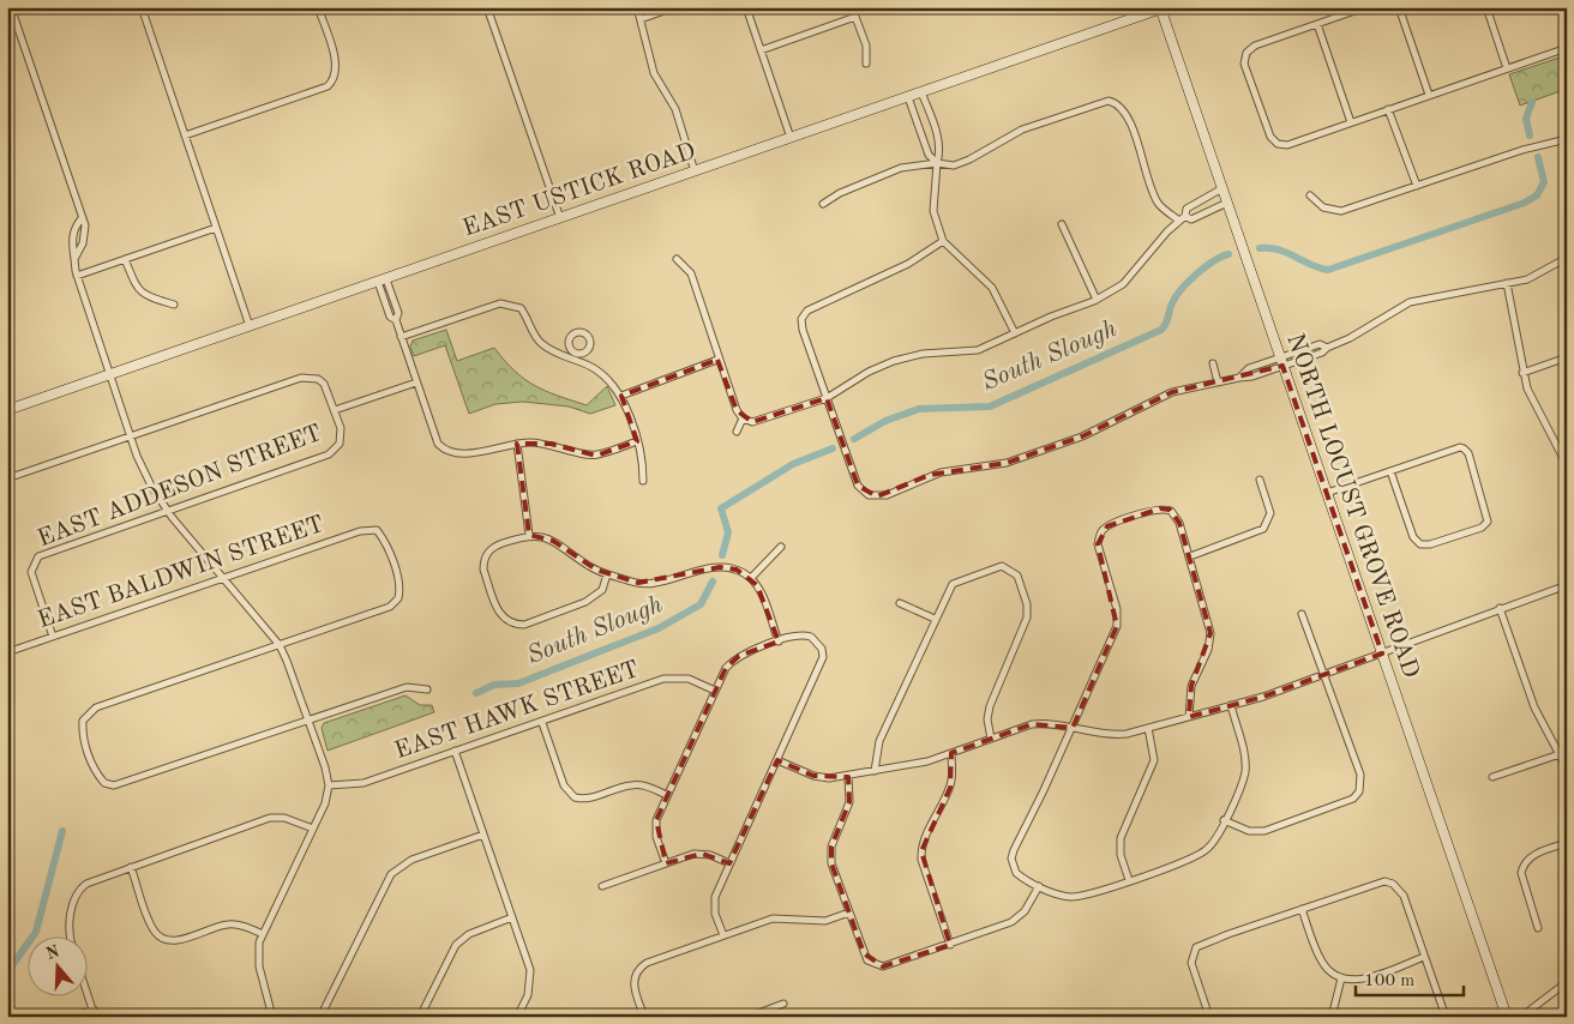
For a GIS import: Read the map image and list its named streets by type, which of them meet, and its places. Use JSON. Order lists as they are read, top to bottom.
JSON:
{
  "streets": {
    "main road": ["EAST USTICK ROAD", "NORTH LOCUST GROVE ROAD"],
    "street": ["EAST ADDESON STREET", "EAST BALDWIN STREET", "EAST HAWK STREET"]
  },
  "crossings": [
    ["EAST USTICK ROAD", "NORTH LOCUST GROVE ROAD"],
    ["EAST ADDESON STREET", "EAST BALDWIN STREET"]
  ],
  "water": ["South Slough"],
  "scale_bar": "100 m",
  "north": "top"
}
